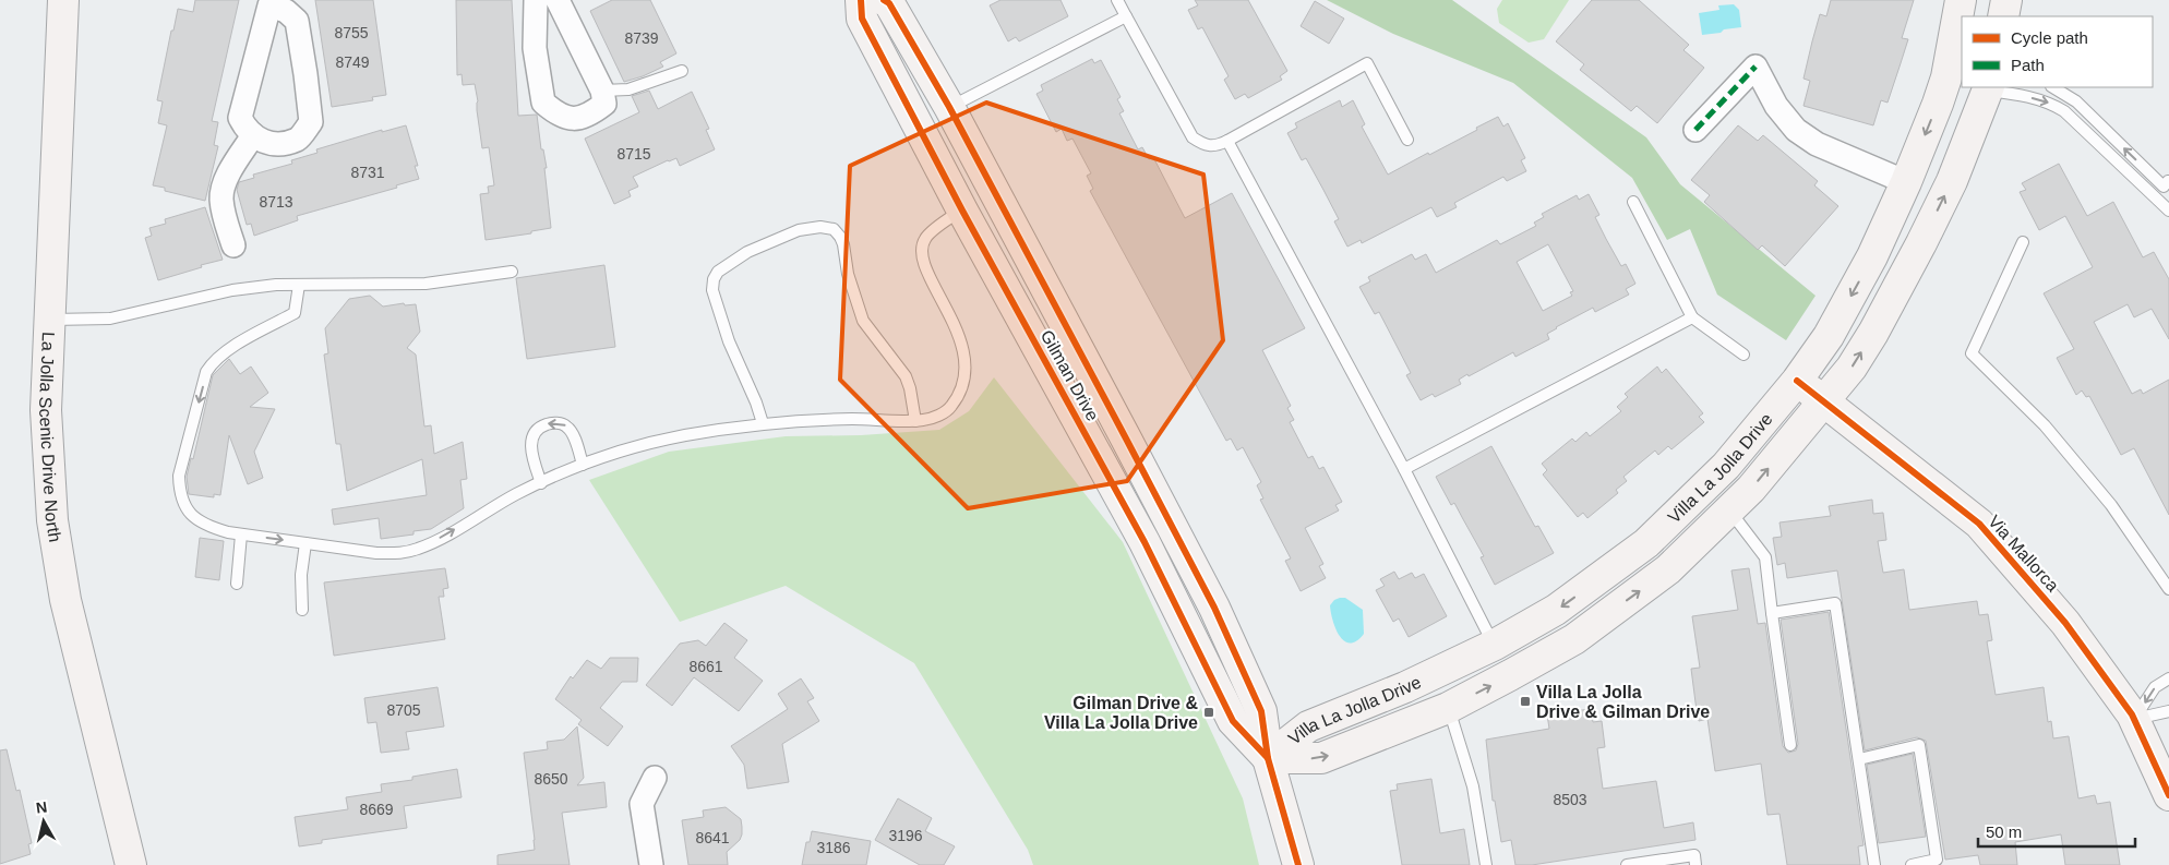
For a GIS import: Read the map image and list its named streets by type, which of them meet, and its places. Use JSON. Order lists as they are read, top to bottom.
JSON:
{
  "streets": {
    "main road": [
      "Gilman Drive",
      "La Jolla Scenic Drive North",
      "Villa La Jolla Drive",
      "Via Mallorca"
    ]
  },
  "crossings": [
    ["Gilman Drive", "Villa La Jolla Drive"],
    ["Villa La Jolla Drive", "Via Mallorca"]
  ],
  "places": {
    "transit": ["Villa La Jolla Drive & Gilman Drive", "Gilman Drive & Villa La Jolla Drive"]
  },
  "house_numbers": [
    "8755",
    "8739",
    "8749",
    "8715",
    "8731",
    "8713",
    "8661",
    "8705",
    "8650",
    "8503",
    "8669",
    "3196",
    "8641",
    "3186"
  ],
  "legend": ["Cycle path", "Path"],
  "scale_bar": "50 m",
  "north": "top"
}
